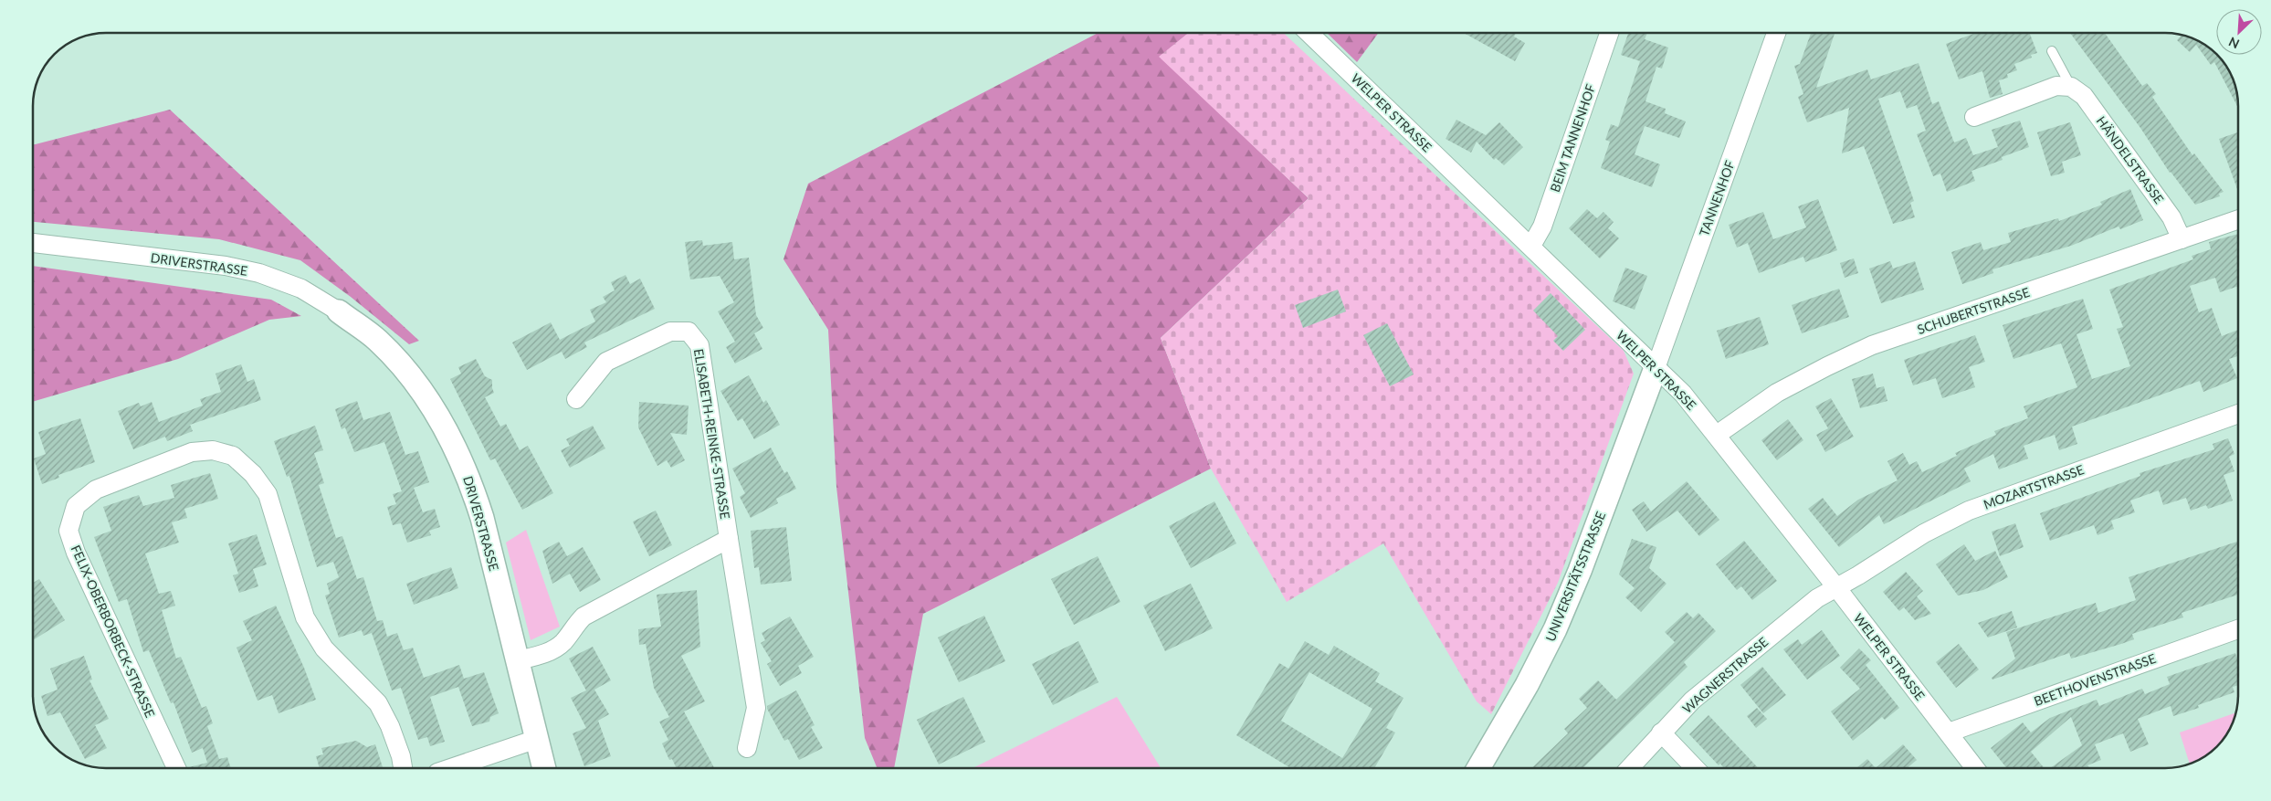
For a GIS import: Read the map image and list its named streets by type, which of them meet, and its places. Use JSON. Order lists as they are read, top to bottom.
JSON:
{
  "streets": {
    "street": [
      "WELPER STRASSE",
      "BEIM TANNENHOF",
      "HÄNDELSTRASSE",
      "TANNENHOF",
      "DRIVERSTRASSE",
      "SCHUBERTSTRASSE",
      "ELISABETH-REINKE-STRASSE",
      "MOZARTSTRASSE",
      "UNIVERSITÄTSSTRASSE",
      "FELIX-OBERBORBECK-STRASSE",
      "WAGNERSTRASSE",
      "BEETHOVENSTRASSE"
    ]
  },
  "crossings": [
    ["WELPER STRASSE", "BEIM TANNENHOF"],
    ["WELPER STRASSE", "TANNENHOF"],
    ["WELPER STRASSE", "SCHUBERTSTRASSE"],
    ["WELPER STRASSE", "MOZARTSTRASSE"],
    ["WELPER STRASSE", "UNIVERSITÄTSSTRASSE"],
    ["WELPER STRASSE", "WAGNERSTRASSE"],
    ["WELPER STRASSE", "BEETHOVENSTRASSE"],
    ["HÄNDELSTRASSE", "SCHUBERTSTRASSE"],
    ["TANNENHOF", "UNIVERSITÄTSSTRASSE"],
    ["MOZARTSTRASSE", "WAGNERSTRASSE"]
  ],
  "north": "bottom left"
}
